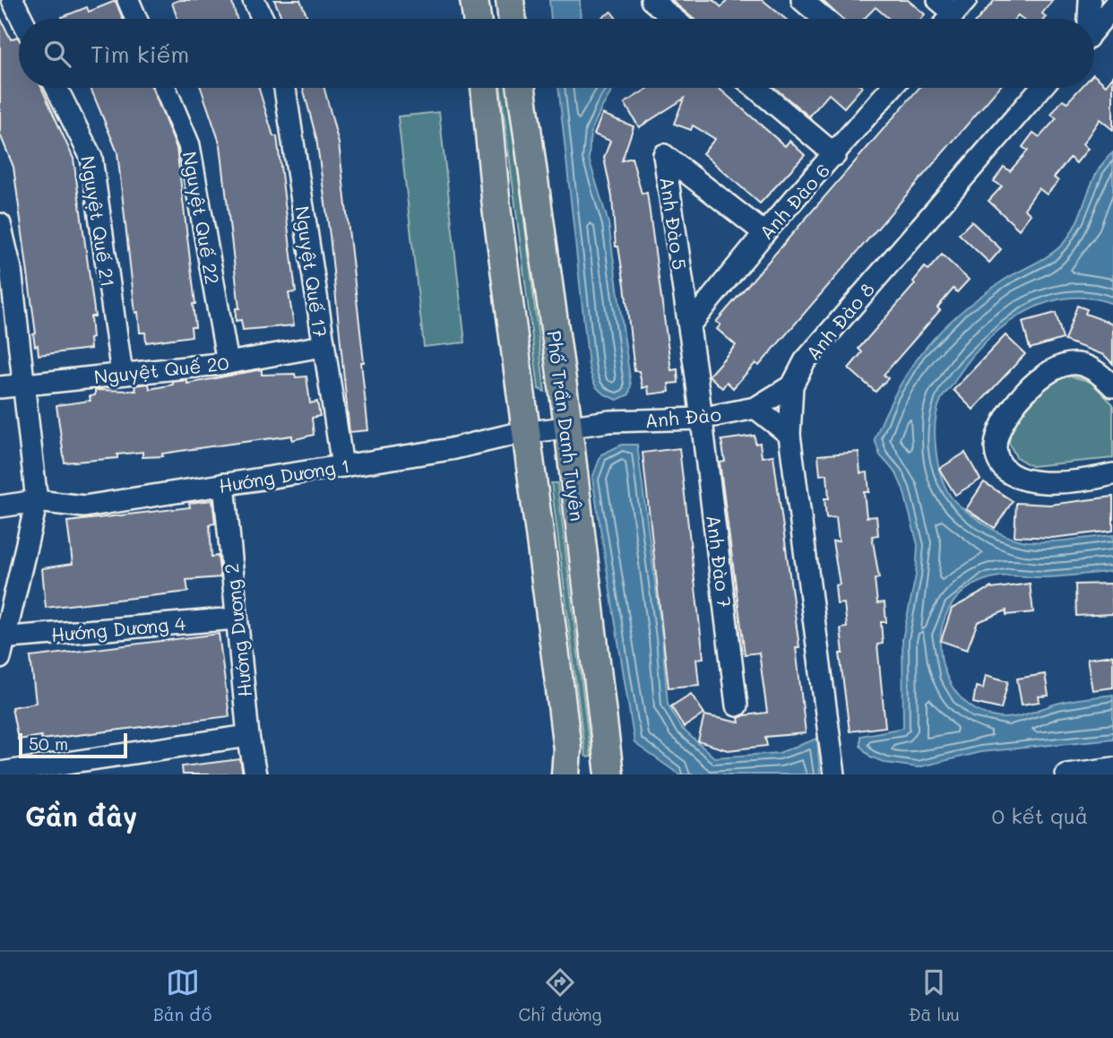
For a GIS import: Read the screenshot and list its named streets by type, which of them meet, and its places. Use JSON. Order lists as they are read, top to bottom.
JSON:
{
  "streets": {
    "main road": ["Phố Trần Danh Tuyên"],
    "street": [
      "Anh Đào 6",
      "Nguyệt Quế 22",
      "Nguyệt Quế 21",
      "Anh Đào 5",
      "Nguyệt Quế 17",
      "Anh Đào 8",
      "Nguyệt Quế 20",
      "Anh Đào",
      "Hướng Dương 1",
      "Anh Đào 7",
      "Hướng Dương 4",
      "Hướng Dương 2"
    ]
  },
  "crossings": [
    ["Anh Đào 6", "Anh Đào 5"],
    ["Nguyệt Quế 22", "Nguyệt Quế 20"],
    ["Nguyệt Quế 21", "Nguyệt Quế 20"],
    ["Anh Đào 5", "Anh Đào"],
    ["Anh Đào 5", "Anh Đào 7"],
    ["Nguyệt Quế 17", "Nguyệt Quế 20"],
    ["Nguyệt Quế 17", "Hướng Dương 1"],
    ["Anh Đào 8", "Anh Đào"],
    ["Anh Đào", "Phố Trần Danh Tuyên"],
    ["Anh Đào", "Hướng Dương 1"],
    ["Anh Đào", "Anh Đào 7"],
    ["Phố Trần Danh Tuyên", "Hướng Dương 1"],
    ["Hướng Dương 1", "Hướng Dương 2"],
    ["Hướng Dương 4", "Hướng Dương 2"]
  ],
  "scale_bar": "50 m",
  "page": {
    "search": "Tìm kiếm",
    "scale": "50 m",
    "heading": ["Gần đây", "0 kết quả"],
    "nav": ["Bản đồ", "Chỉ đường", "Đã lưu"]
  }
}
